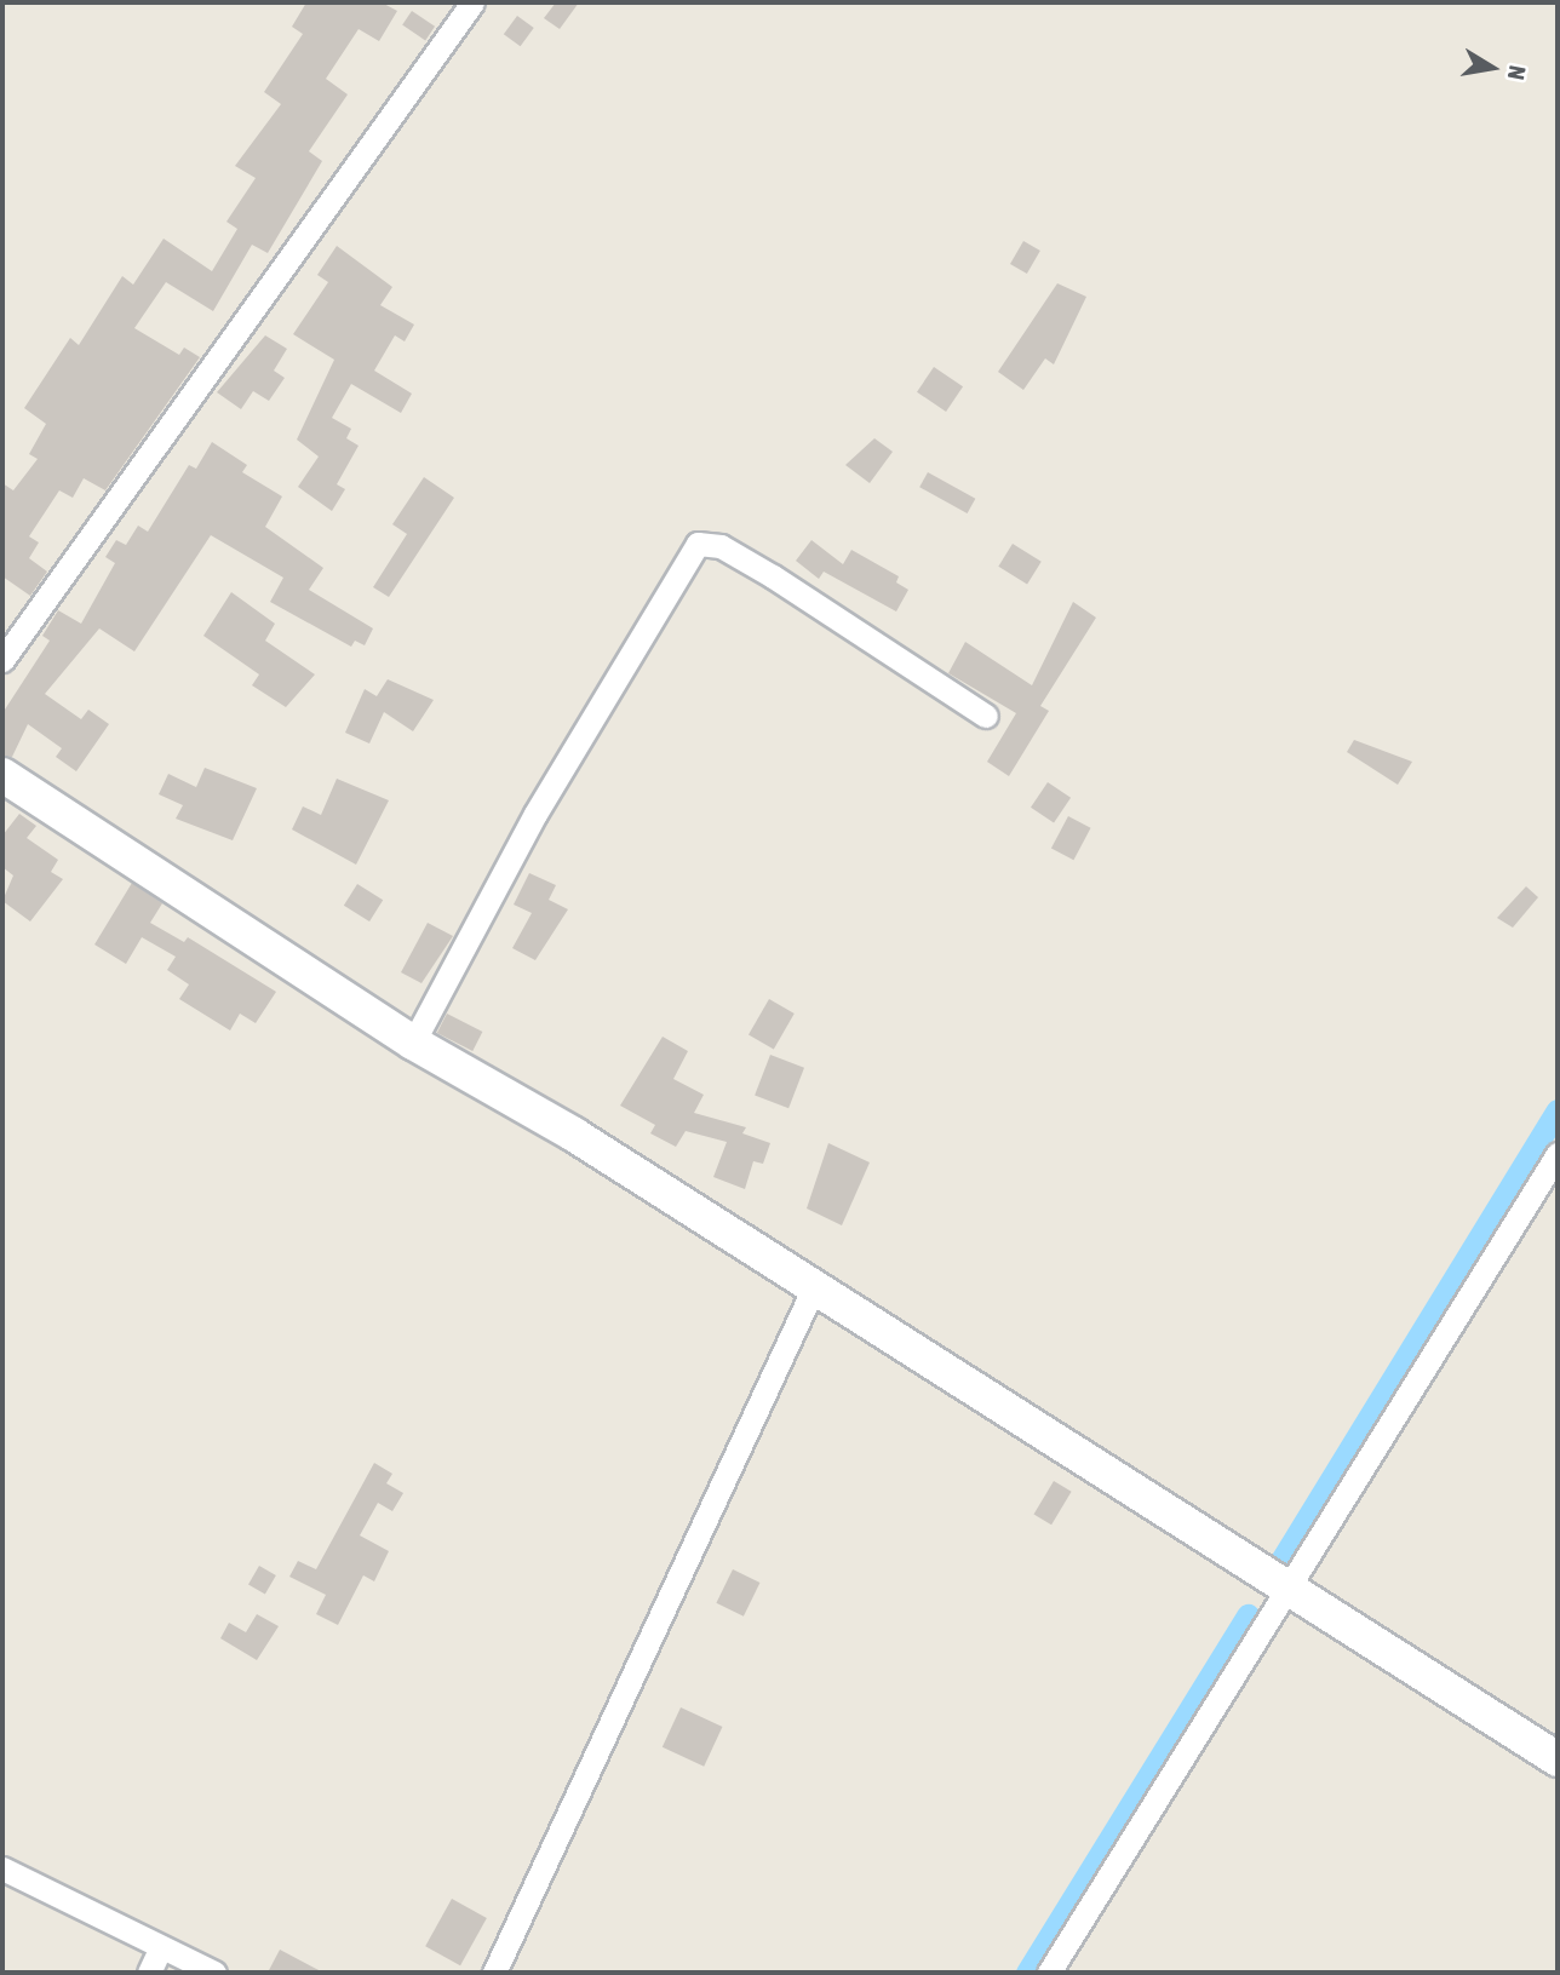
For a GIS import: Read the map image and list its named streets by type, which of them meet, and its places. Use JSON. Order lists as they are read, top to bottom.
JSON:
{
  "north": "right"
}
